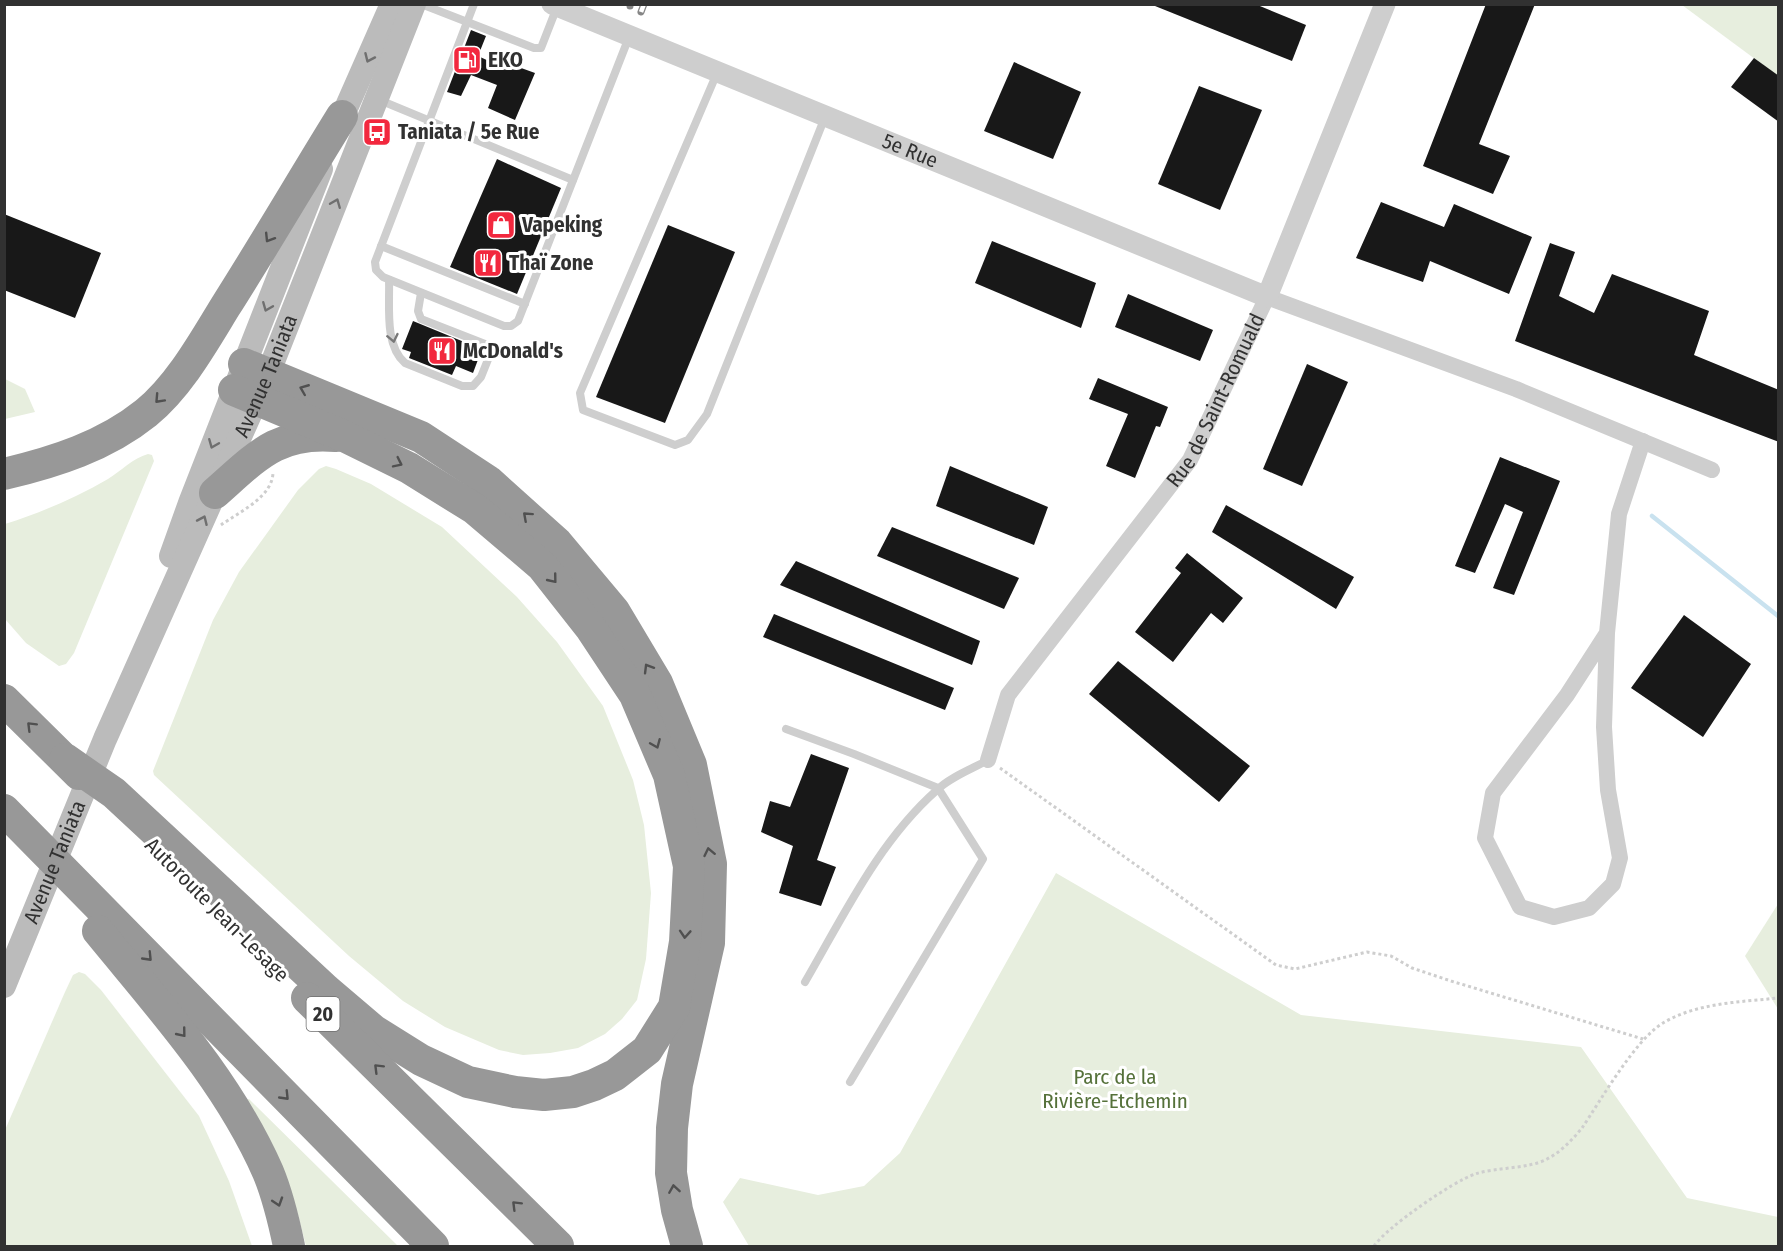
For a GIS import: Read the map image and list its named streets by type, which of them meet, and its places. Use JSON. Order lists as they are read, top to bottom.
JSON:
{
  "streets": {
    "highway": ["Autoroute Jean-Lesage", "20"],
    "main road": ["Avenue Taniata"],
    "street": ["5e Rue", "Rue de Saint-Romuald"]
  },
  "crossings": [
    ["5e Rue", "Rue de Saint-Romuald"]
  ],
  "parks": ["Parc de la Rivière-Etchemin"],
  "places": {
    "fuel station": ["EKO"],
    "bus stop": ["Taniata / 5e Rue"],
    "shop": ["Vapeking"],
    "restaurant": ["Thaï Zone", "McDonald's"]
  }
}
